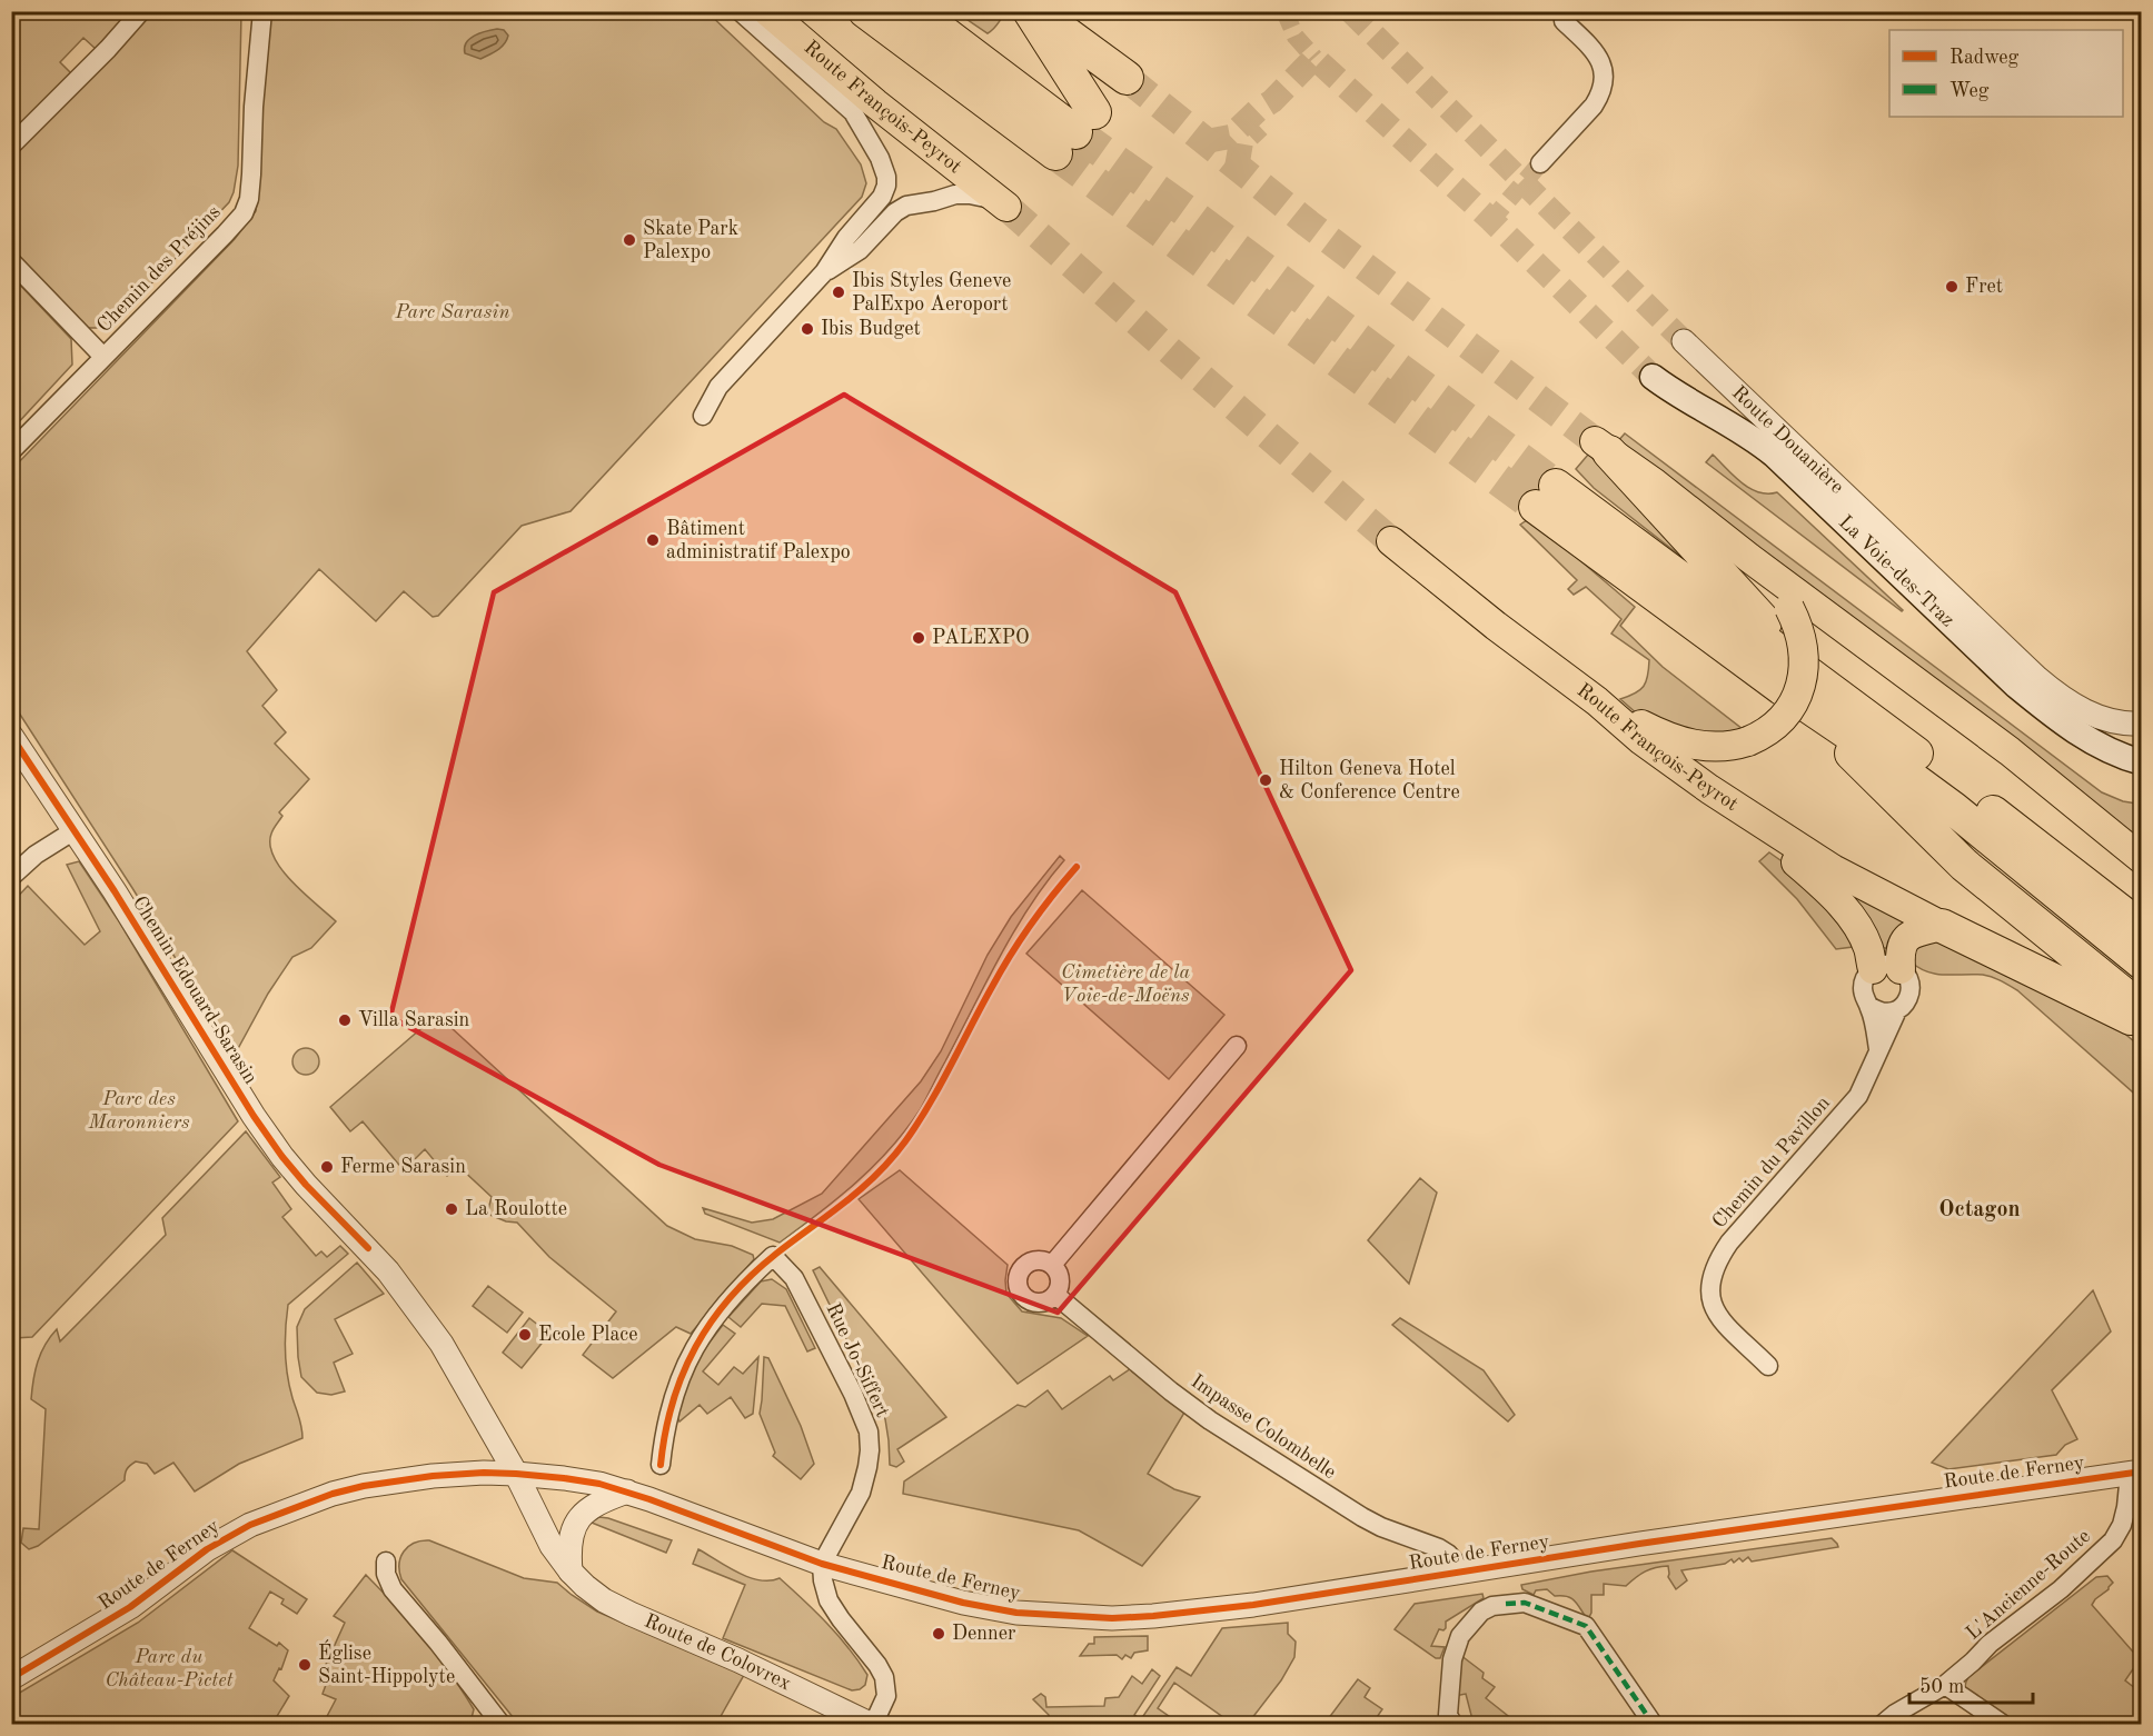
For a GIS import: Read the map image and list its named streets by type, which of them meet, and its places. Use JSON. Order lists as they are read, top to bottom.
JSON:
{
  "streets": {
    "main road": ["Route François-Peyrot", "La Voie-des-Traz"],
    "street": [
      "Chemin des Préjins",
      "Route Douanière",
      "Chemin Edouard-Sarasin",
      "Chemin du Pavillon",
      "Rue Jo-Siffert",
      "Impasse Colombelle",
      "Route de Ferney",
      "L'Ancienne-Route",
      "Route de Colovrex"
    ]
  },
  "crossings": [
    ["Chemin Edouard-Sarasin", "Route de Ferney"],
    ["Chemin Edouard-Sarasin", "Route de Colovrex"],
    ["Rue Jo-Siffert", "Route de Ferney"],
    ["Impasse Colombelle", "Route de Ferney"],
    ["Route de Ferney", "L'Ancienne-Route"],
    ["Route de Ferney", "Route de Colovrex"]
  ],
  "districts": ["Octagon"],
  "parks": [
    "Parc Sarasin",
    "Cimetière de la Voie-de-Moëns",
    "Parc des Maronniers",
    "Parc du Château-Pictet"
  ],
  "places": [
    "Skate Park Palexpo",
    "Fret",
    "Ibis Styles Geneve PalExpo Aeroport",
    "Ibis Budget",
    "Bâtiment administratif Palexpo",
    "PALEXPO",
    "Hilton Geneva Hotel & Conference Centre",
    "Villa Sarasin",
    "Ferme Sarasin",
    "La Roulotte",
    "Ecole Place",
    "Denner",
    "Église Saint-Hippolyte"
  ],
  "legend": ["Radweg", "Weg"],
  "scale_bar": "50 m"
}
